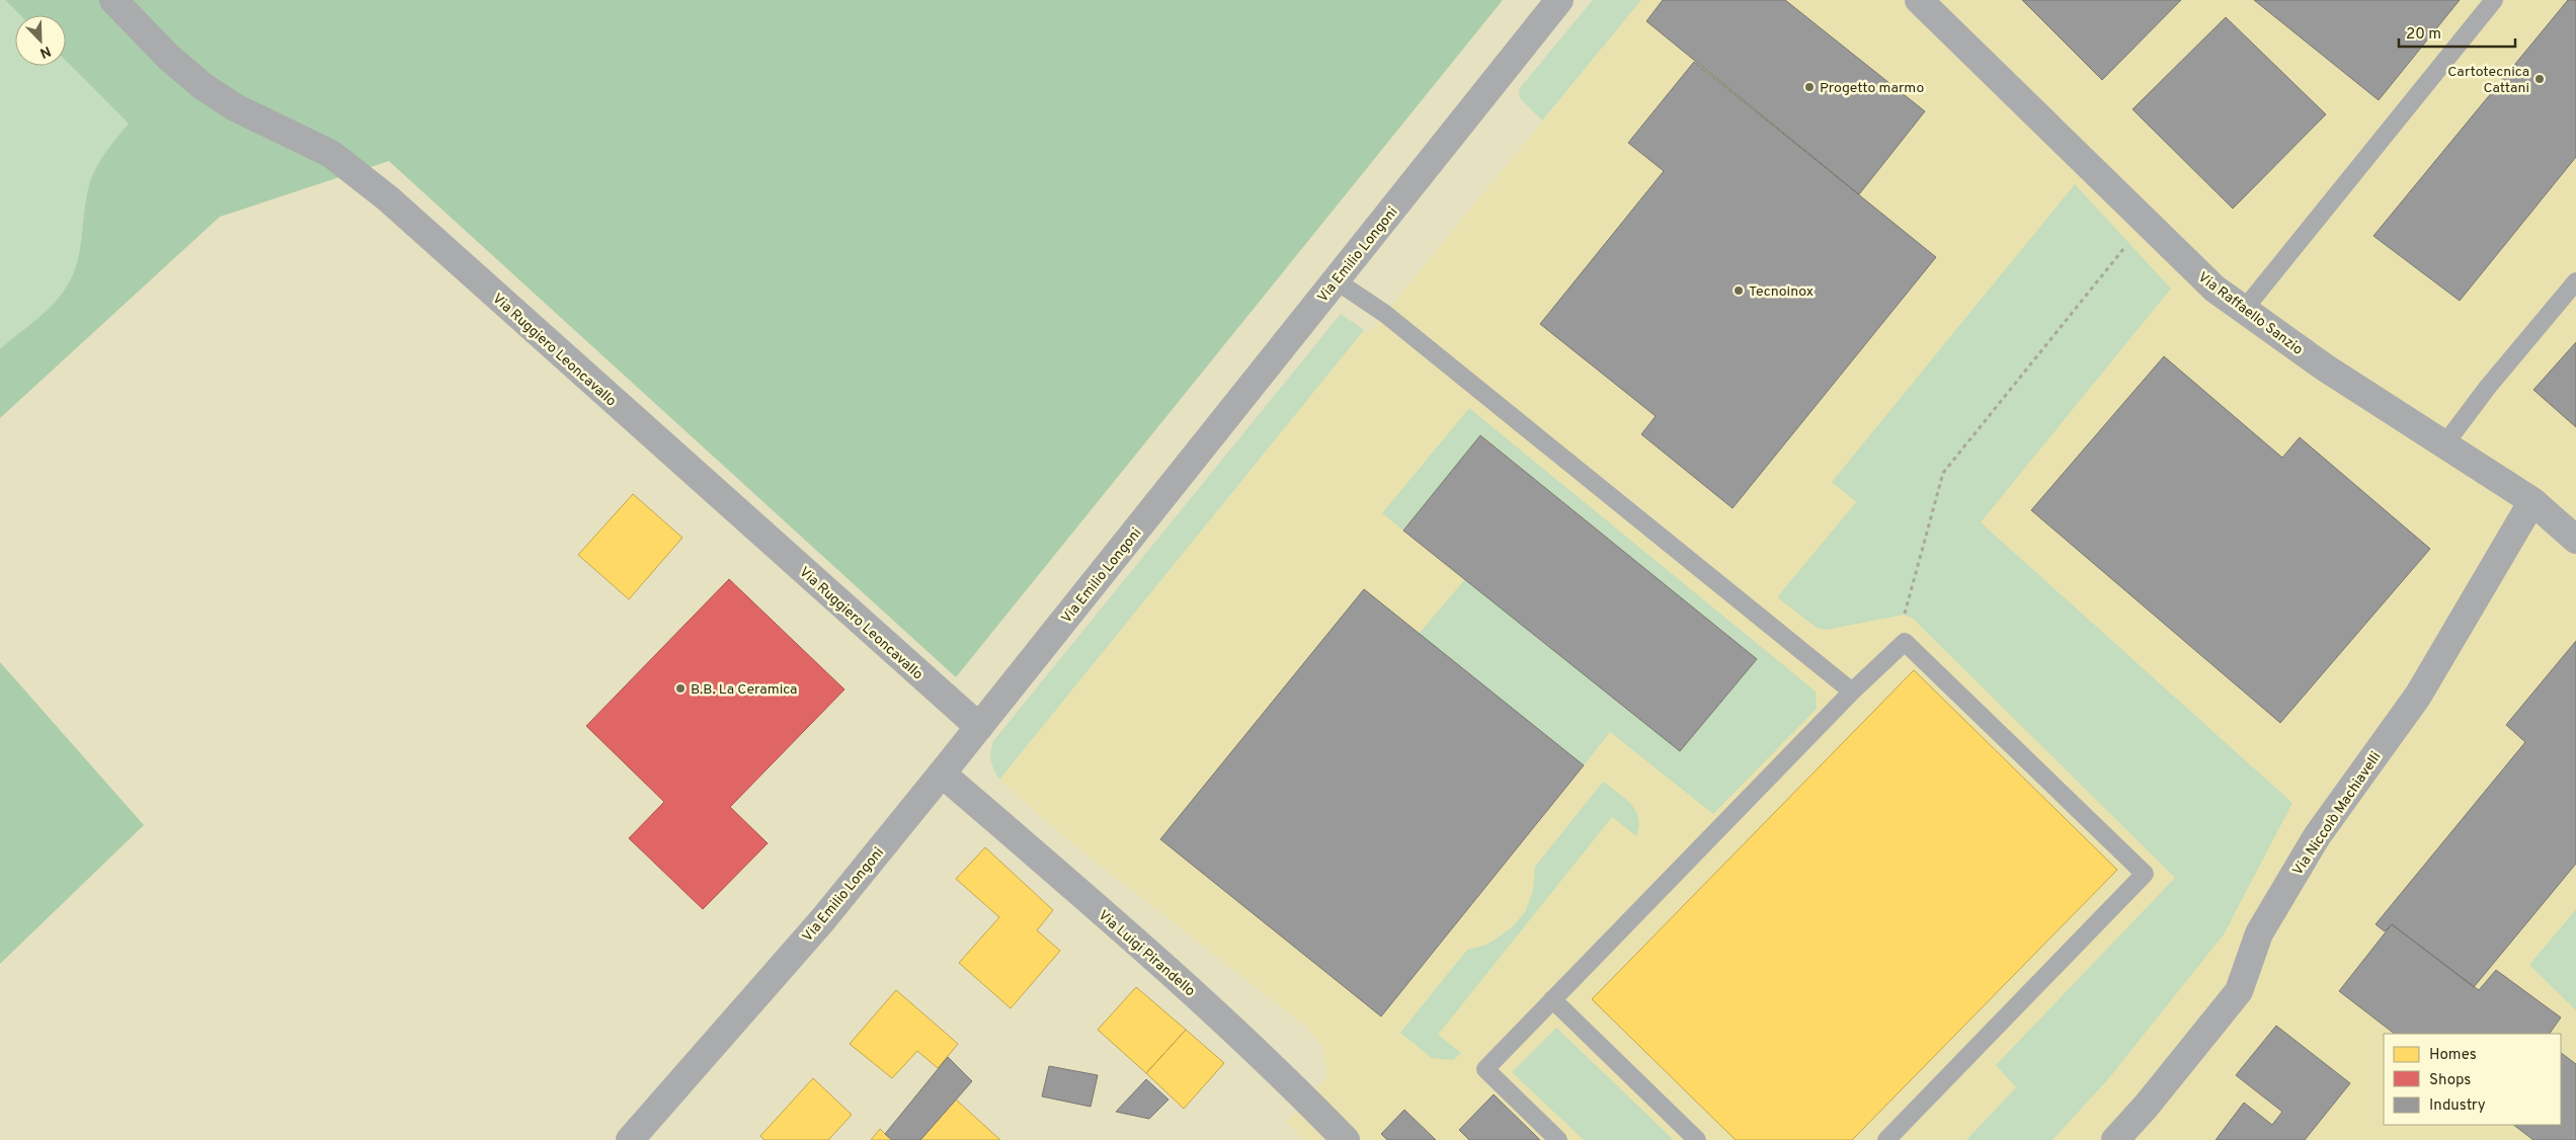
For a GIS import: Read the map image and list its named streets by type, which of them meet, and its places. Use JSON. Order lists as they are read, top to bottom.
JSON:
{
  "streets": {
    "street": [
      "Via Emilio Longoni",
      "Via Raffaello Sanzio",
      "Via Ruggiero Leoncavallo",
      "Via Niccolò Machiavelli",
      "Via Luigi Pirandello"
    ]
  },
  "crossings": [
    ["Via Emilio Longoni", "Via Ruggiero Leoncavallo"],
    ["Via Emilio Longoni", "Via Luigi Pirandello"],
    ["Via Raffaello Sanzio", "Via Niccolò Machiavelli"]
  ],
  "places": [
    "Cartotecnica Cattani",
    "Progetto marmo",
    "Tecnoinox",
    "B.B. La Ceramica"
  ],
  "legend": ["Homes", "Shops", "Industry"],
  "scale_bar": "20 m",
  "north": "bottom right"
}
